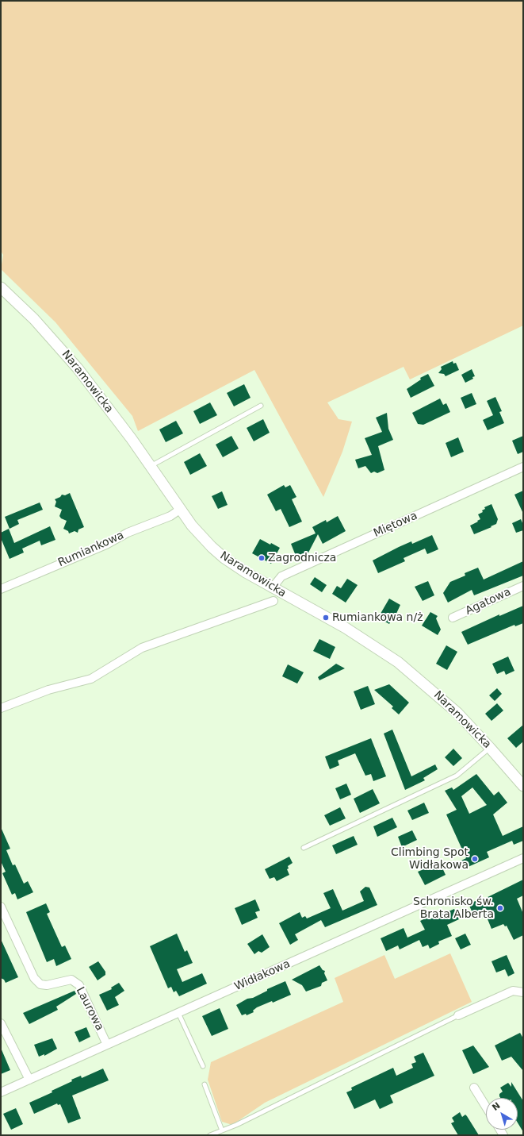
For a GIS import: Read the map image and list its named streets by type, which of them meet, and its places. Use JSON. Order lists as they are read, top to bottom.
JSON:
{
  "streets": {
    "street": [
      "Naramowicka",
      "Miętowa",
      "Rumiankowa",
      "Agatowa",
      "Widłakowa",
      "Laurowa"
    ]
  },
  "crossings": [
    ["Naramowicka", "Miętowa"],
    ["Naramowicka", "Rumiankowa"],
    ["Widłakowa", "Laurowa"]
  ],
  "places": [
    "Zagrodnicza",
    "Rumiankowa n/ż",
    "Climbing Spot Widłakowa",
    "Schronisko św. Brata Alberta"
  ],
  "north": "top left"
}
